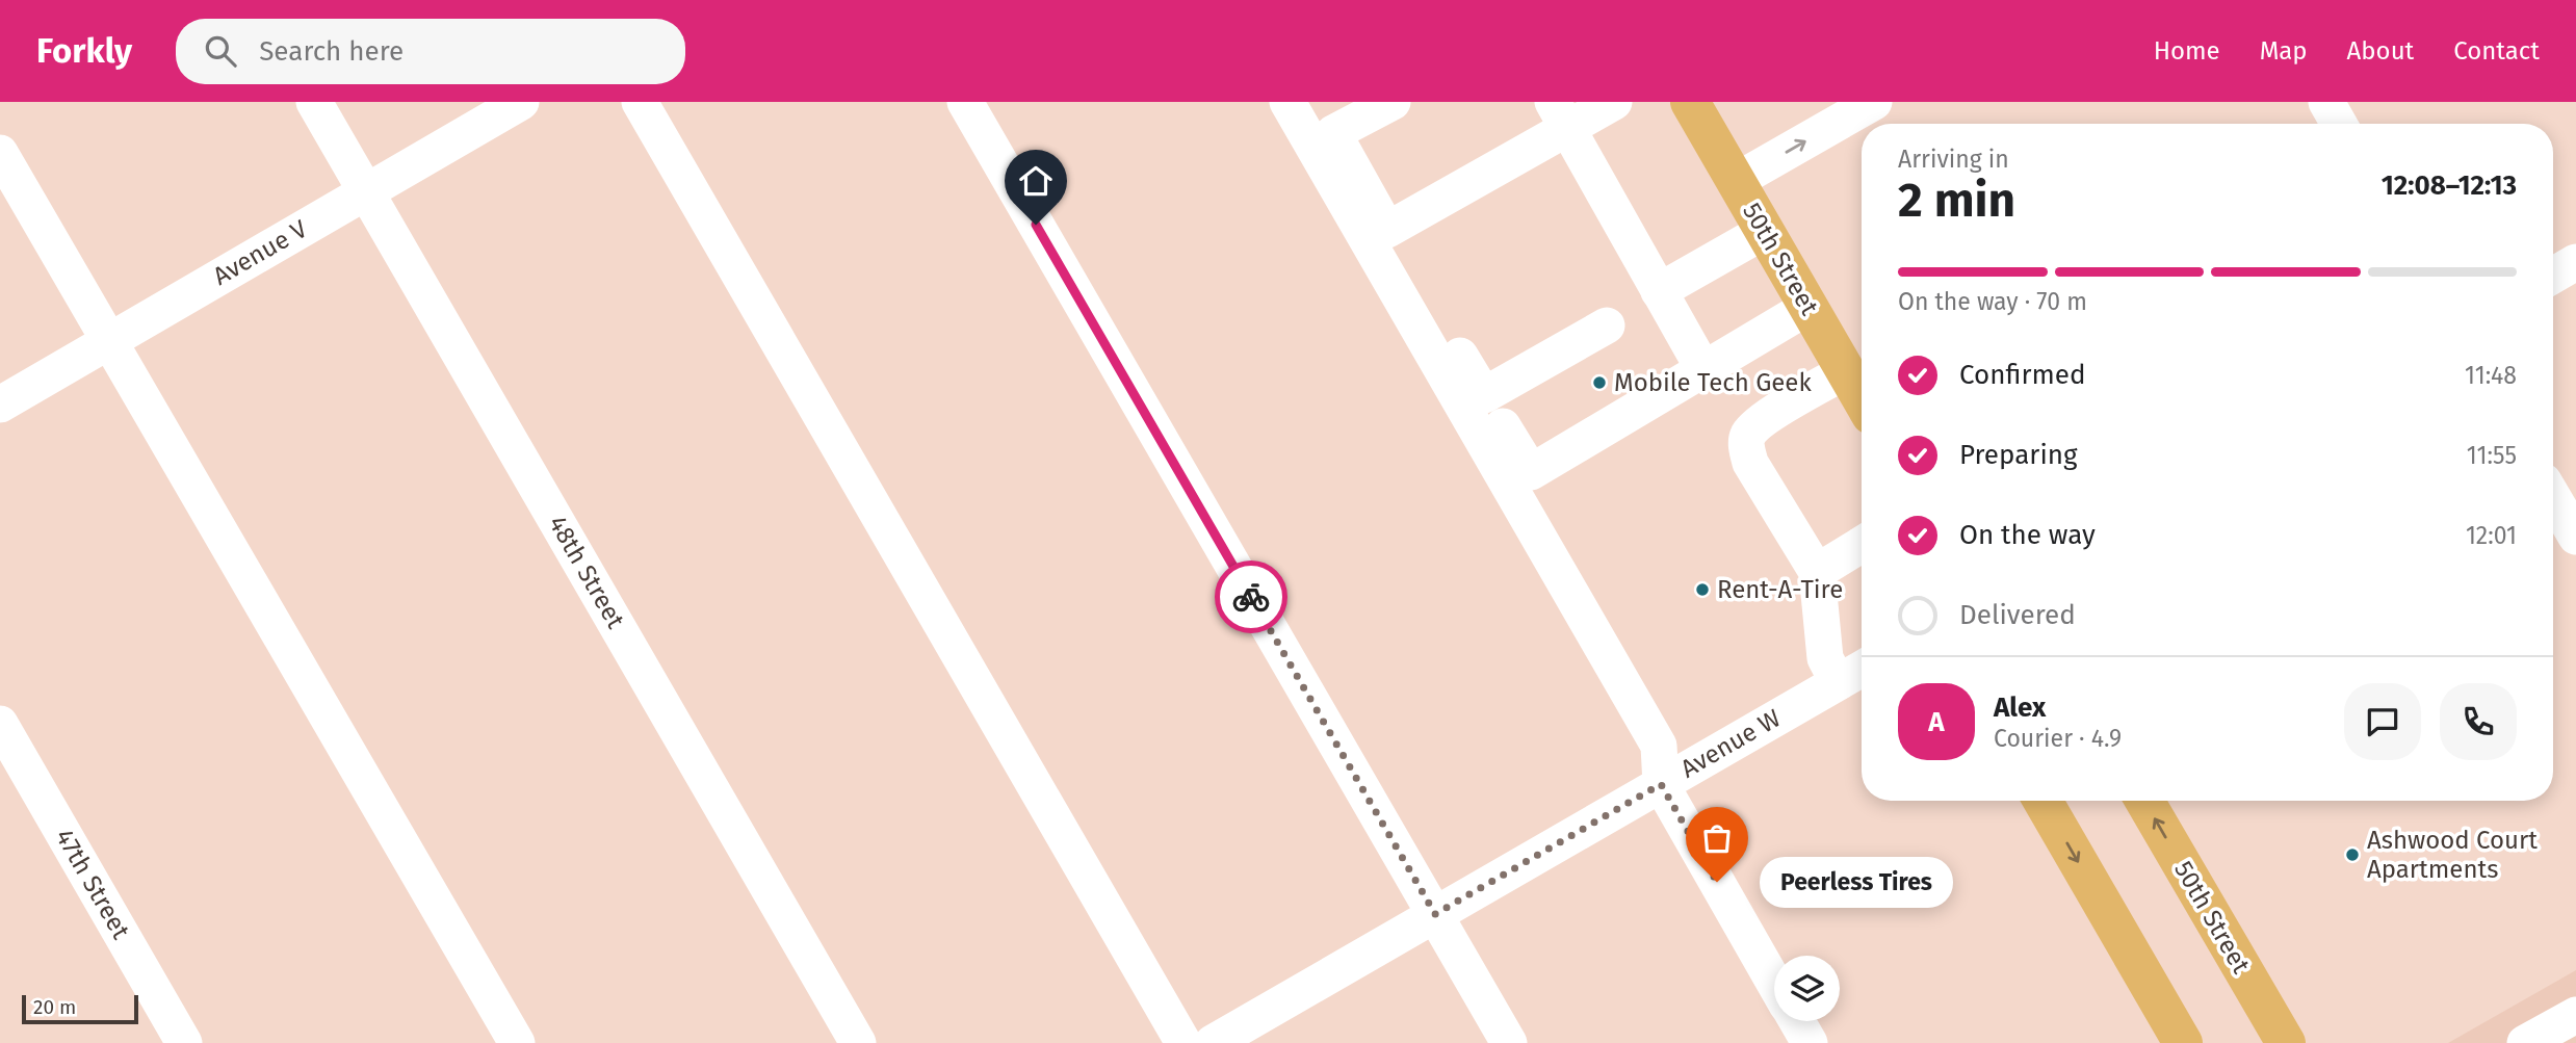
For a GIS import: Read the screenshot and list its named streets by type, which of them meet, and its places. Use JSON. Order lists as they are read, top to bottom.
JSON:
{
  "streets": {
    "main road": ["50th Street"],
    "street": [
      "Avenue V",
      "48th Street",
      "Avenue W",
      "47th Street"
    ]
  },
  "crossings": [
    ["Avenue V", "48th Street"]
  ],
  "places": [
    "Mobile Tech Geek",
    "Rent-A-Tire",
    "Ashwood Court Apartments",
    "Peerless Tires"
  ],
  "scale_bar": "20 m",
  "page": {
    "header": "Forkly",
    "search": "Search here",
    "nav": [
      "Home",
      "Map",
      "About",
      "Contact"
    ],
    "heading": ["2 min", "Arriving in", "12:08–12:13"],
    "panel": ["Alex", "Courier · 4.9"],
    "bar": "On the way · 70 m",
    "list": [
      ["Confirmed", "11:48"],
      ["Preparing", "11:55"],
      ["On the way", "12:01"],
      "Delivered"
    ],
    "round": "A",
    "bubble": "Peerless Tires",
    "scale": "20 m"
  }
}
